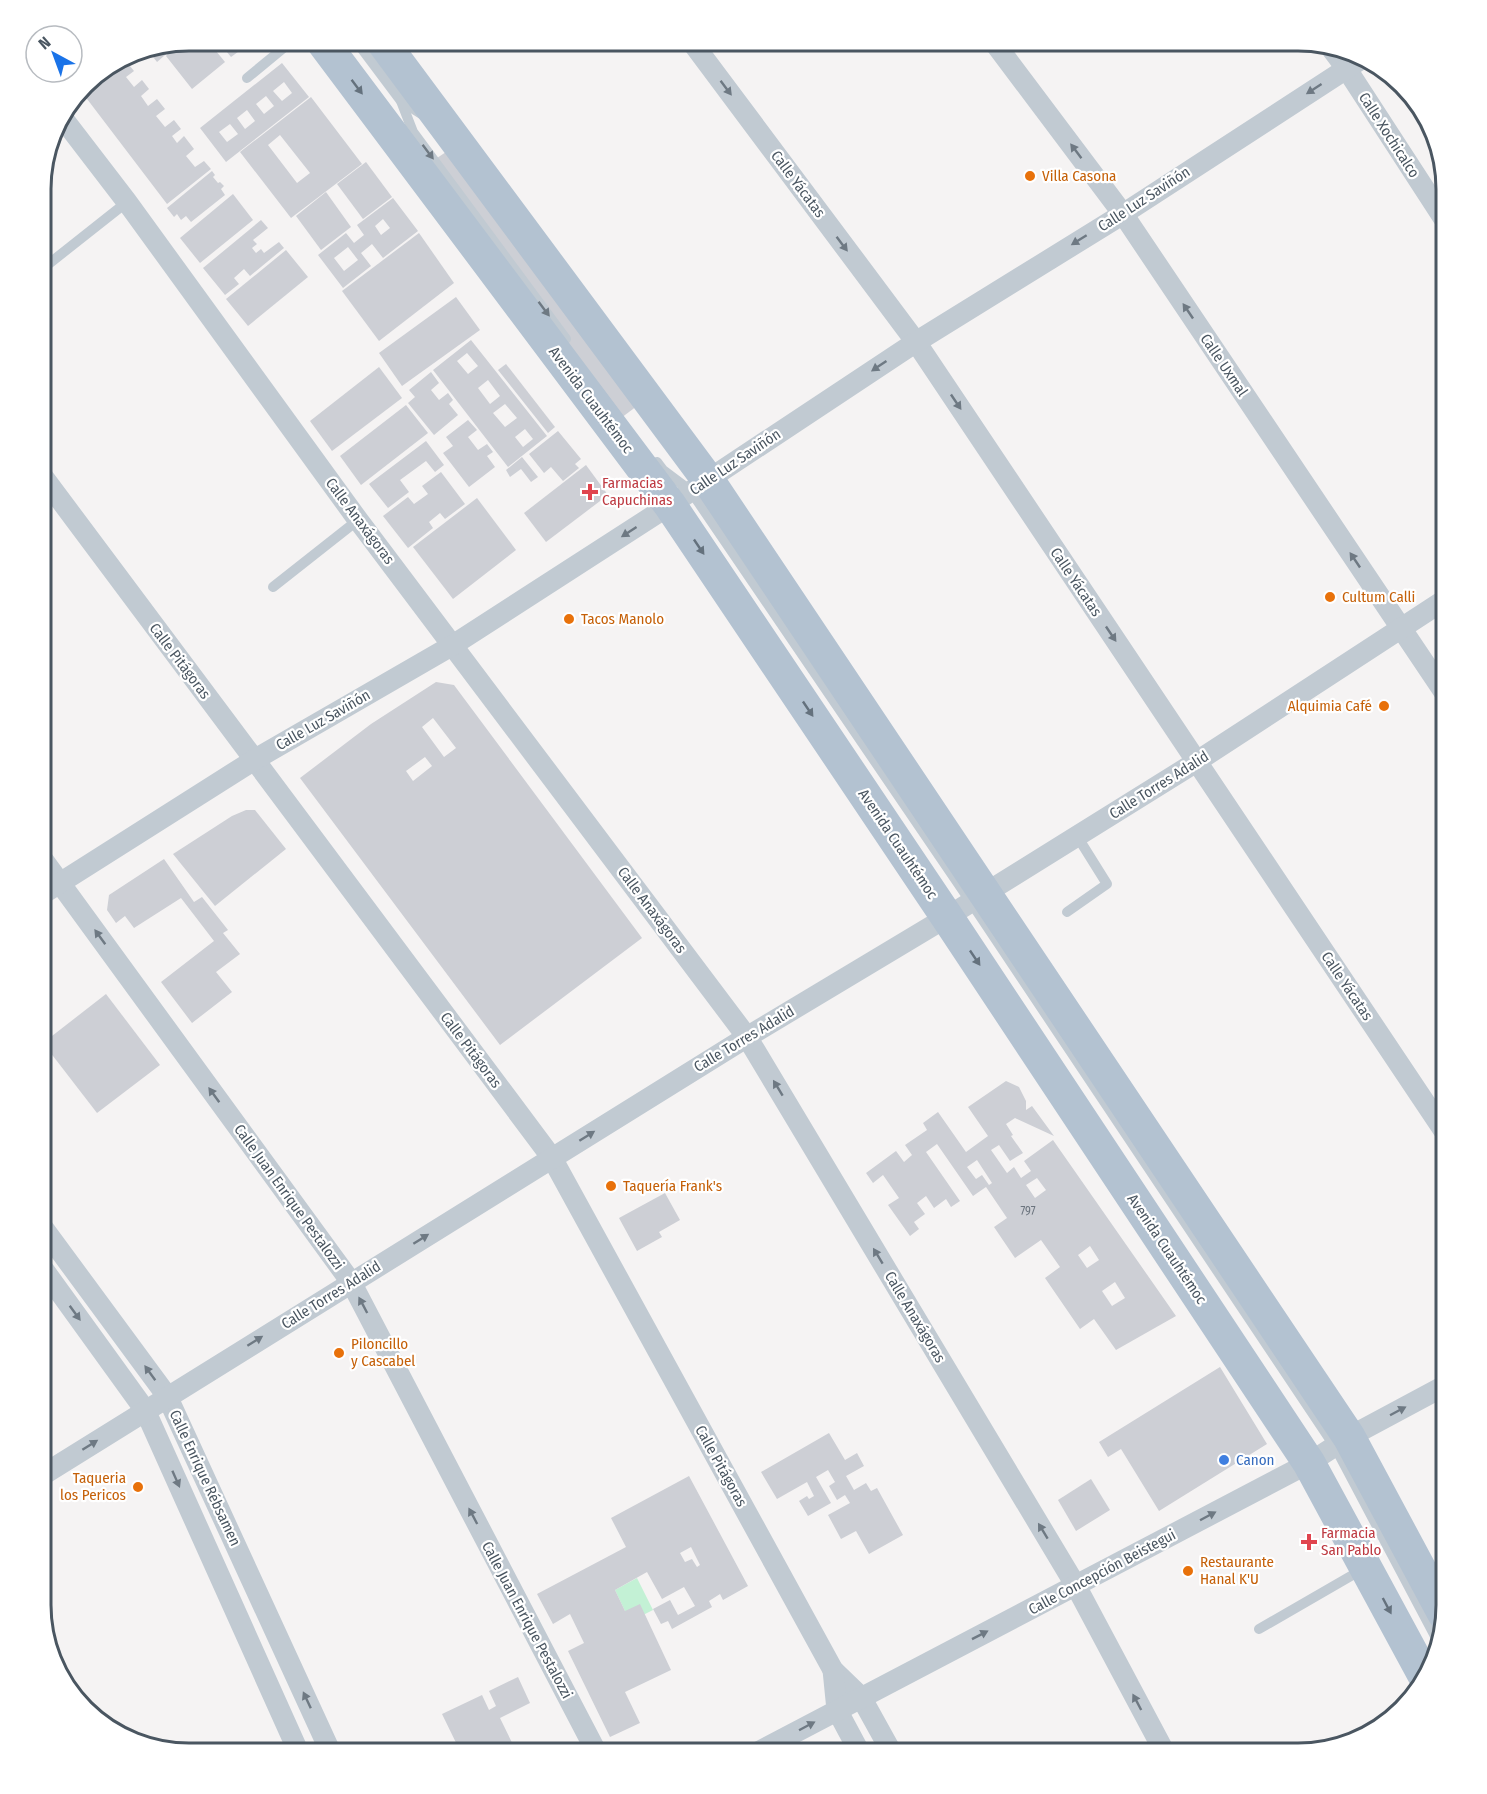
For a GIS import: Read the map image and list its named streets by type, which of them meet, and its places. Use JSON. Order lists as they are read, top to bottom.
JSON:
{
  "streets": {
    "main road": ["Avenida Cuauhtémoc"],
    "street": [
      "Calle Xochicalco",
      "Calle Yácatas",
      "Calle Luz Saviñón",
      "Calle Uxmal",
      "Calle Anaxágoras",
      "Calle Pitágoras",
      "Calle Torres Adalid",
      "Calle Juan Enrique Pestalozzi",
      "Calle Enrique Rébsamen",
      "Calle Concepción Beistegui"
    ]
  },
  "crossings": [
    ["Calle Yácatas", "Calle Luz Saviñón"],
    ["Calle Yácatas", "Calle Torres Adalid"],
    ["Calle Luz Saviñón", "Calle Uxmal"],
    ["Calle Luz Saviñón", "Avenida Cuauhtémoc"],
    ["Calle Luz Saviñón", "Calle Anaxágoras"],
    ["Calle Luz Saviñón", "Calle Pitágoras"],
    ["Calle Luz Saviñón", "Calle Juan Enrique Pestalozzi"],
    ["Calle Uxmal", "Calle Torres Adalid"],
    ["Avenida Cuauhtémoc", "Calle Torres Adalid"],
    ["Avenida Cuauhtémoc", "Calle Concepción Beistegui"],
    ["Calle Anaxágoras", "Calle Torres Adalid"],
    ["Calle Anaxágoras", "Calle Concepción Beistegui"],
    ["Calle Pitágoras", "Calle Torres Adalid"],
    ["Calle Pitágoras", "Calle Concepción Beistegui"],
    ["Calle Torres Adalid", "Calle Juan Enrique Pestalozzi"],
    ["Calle Torres Adalid", "Calle Enrique Rébsamen"]
  ],
  "one_way": [
    "Calle Yácatas",
    "Calle Luz Saviñón",
    "Calle Uxmal",
    "Calle Anaxágoras",
    "Calle Torres Adalid",
    "Calle Juan Enrique Pestalozzi",
    "Calle Concepción Beistegui"
  ],
  "places": {
    "other": [
      "Villa Casona",
      "Cultum Calli",
      "Tacos Manolo",
      "Alquimia Café",
      "Taquería Frank's",
      "Piloncillo y Cascabel",
      "Canon",
      "Taqueria los Pericos",
      "Restaurante Hanal K'U"
    ],
    "health": ["Farmacias Capuchinas", "Farmacia San Pablo"]
  },
  "house_numbers": ["797"],
  "north": "top left"
}
